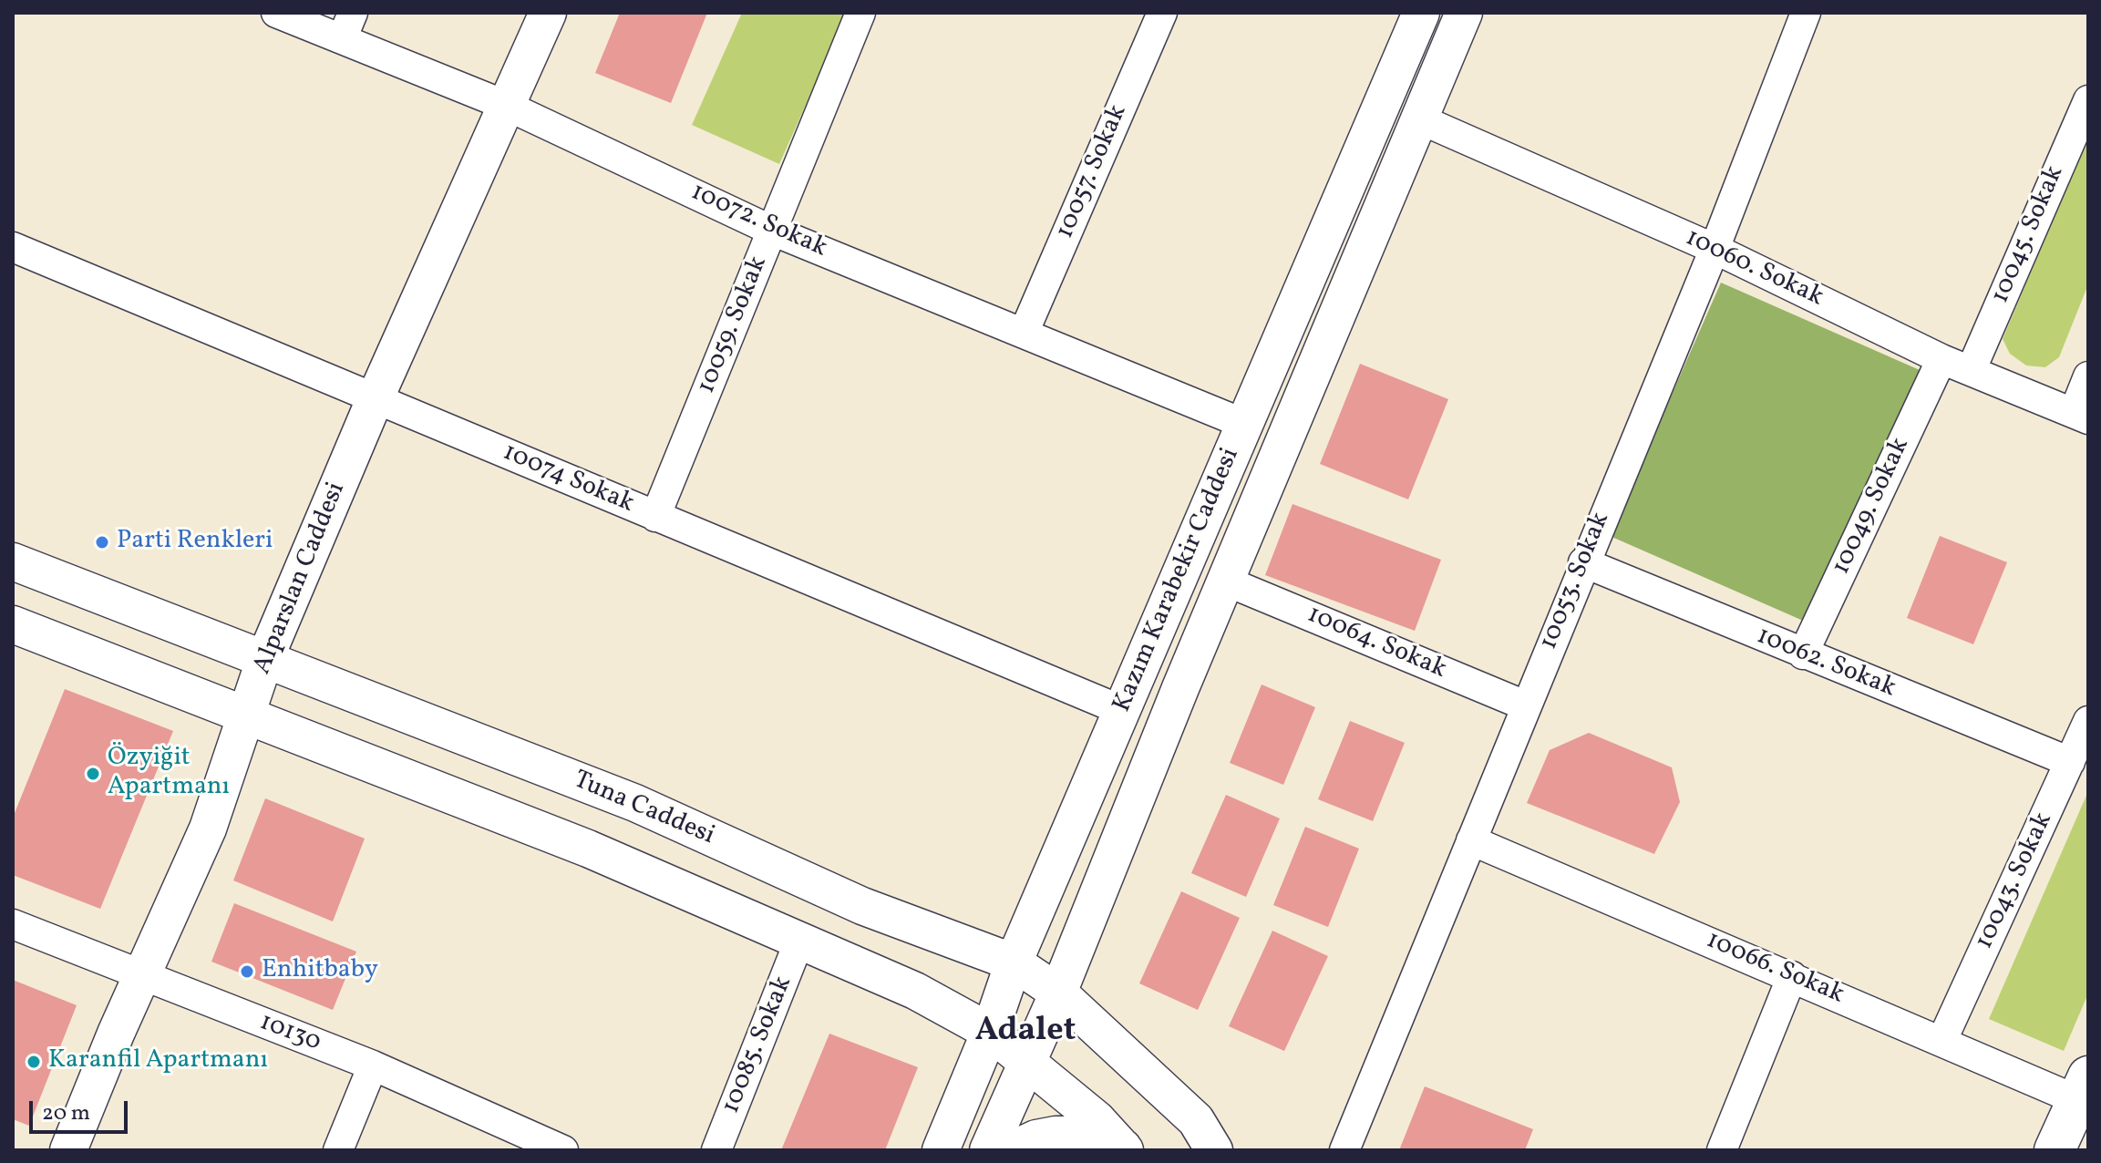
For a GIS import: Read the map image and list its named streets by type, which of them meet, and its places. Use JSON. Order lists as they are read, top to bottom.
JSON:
{
  "streets": {
    "street": [
      "10057. Sokak",
      "10072. Sokak",
      "10045. Sokak",
      "10060. Sokak",
      "10059. Sokak",
      "10074 Sokak",
      "10049. Sokak",
      "Alparslan Caddesi",
      "Kazım Karabekir Caddesi",
      "10053. Sokak",
      "10064. Sokak",
      "10062. Sokak",
      "Tuna Caddesi",
      "10043. Sokak",
      "10066. Sokak",
      "10130",
      "10085. Sokak"
    ]
  },
  "crossings": [
    ["10057. Sokak", "10072. Sokak"],
    ["10072. Sokak", "10059. Sokak"],
    ["10072. Sokak", "Alparslan Caddesi"],
    ["10072. Sokak", "Kazım Karabekir Caddesi"],
    ["10045. Sokak", "10060. Sokak"],
    ["10060. Sokak", "10049. Sokak"],
    ["10060. Sokak", "Kazım Karabekir Caddesi"],
    ["10060. Sokak", "10053. Sokak"],
    ["10059. Sokak", "10074 Sokak"],
    ["10074 Sokak", "Alparslan Caddesi"],
    ["10074 Sokak", "Kazım Karabekir Caddesi"],
    ["10049. Sokak", "10062. Sokak"],
    ["Alparslan Caddesi", "Tuna Caddesi"],
    ["Alparslan Caddesi", "10130"],
    ["Kazım Karabekir Caddesi", "10064. Sokak"],
    ["Kazım Karabekir Caddesi", "Tuna Caddesi"],
    ["10053. Sokak", "10064. Sokak"],
    ["10053. Sokak", "10062. Sokak"],
    ["10053. Sokak", "10066. Sokak"],
    ["10062. Sokak", "10043. Sokak"],
    ["10043. Sokak", "10066. Sokak"]
  ],
  "districts": ["Adalet"],
  "places": [
    "Parti Renkleri",
    "Özyiğit Apartmanı",
    "Enhitbaby",
    "Karanfil Apartmanı"
  ],
  "scale_bar": "20 m"
}
